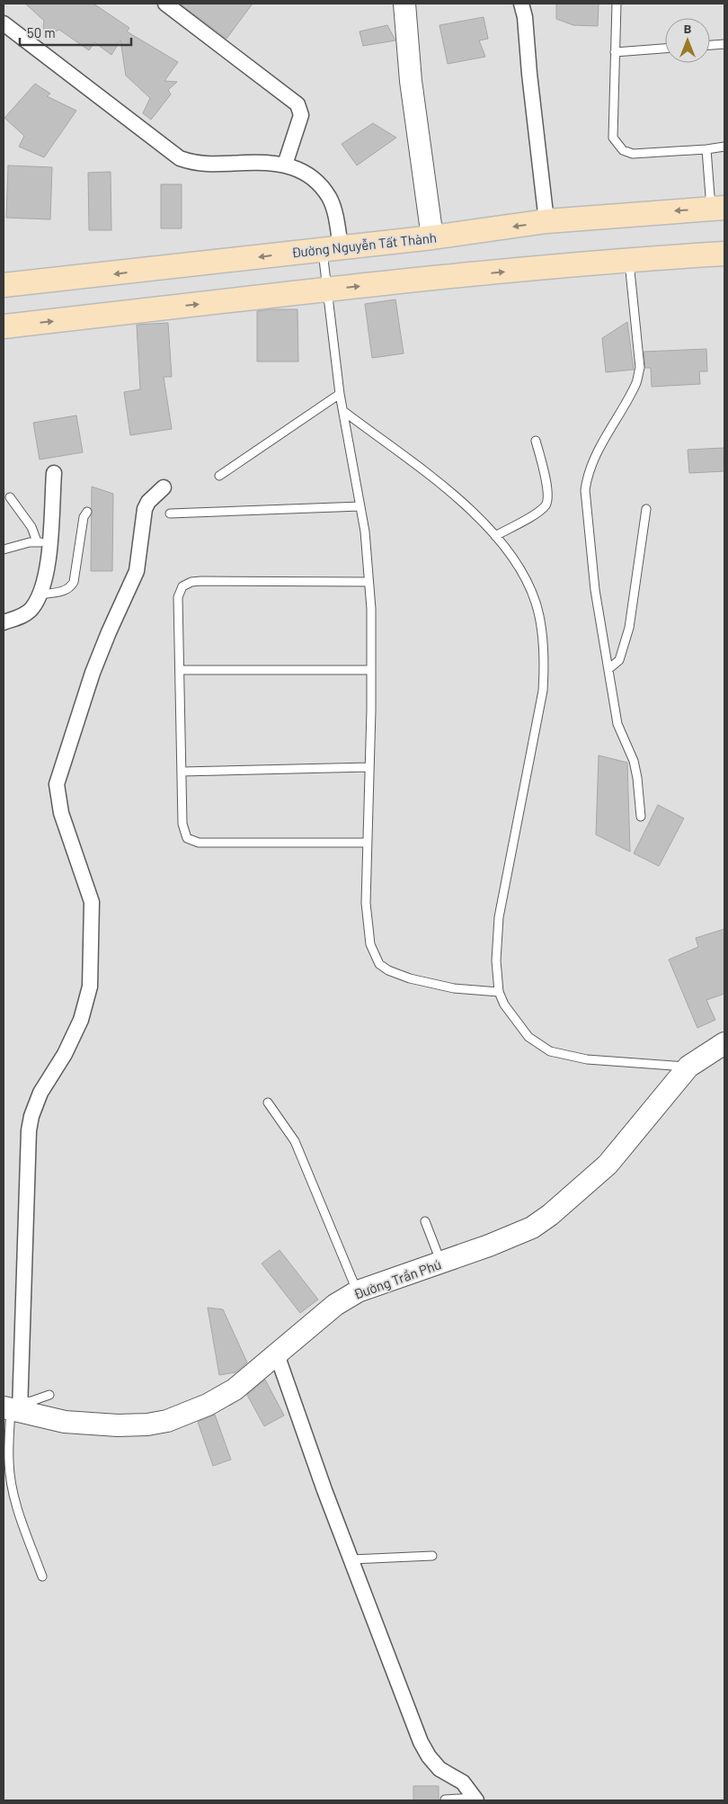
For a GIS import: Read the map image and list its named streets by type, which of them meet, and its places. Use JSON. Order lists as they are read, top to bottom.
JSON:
{
  "streets": {
    "main road": ["Đường Nguyễn Tất Thành"],
    "street": ["Đường Trần Phú"]
  },
  "scale_bar": "50 m",
  "north": "top"
}
